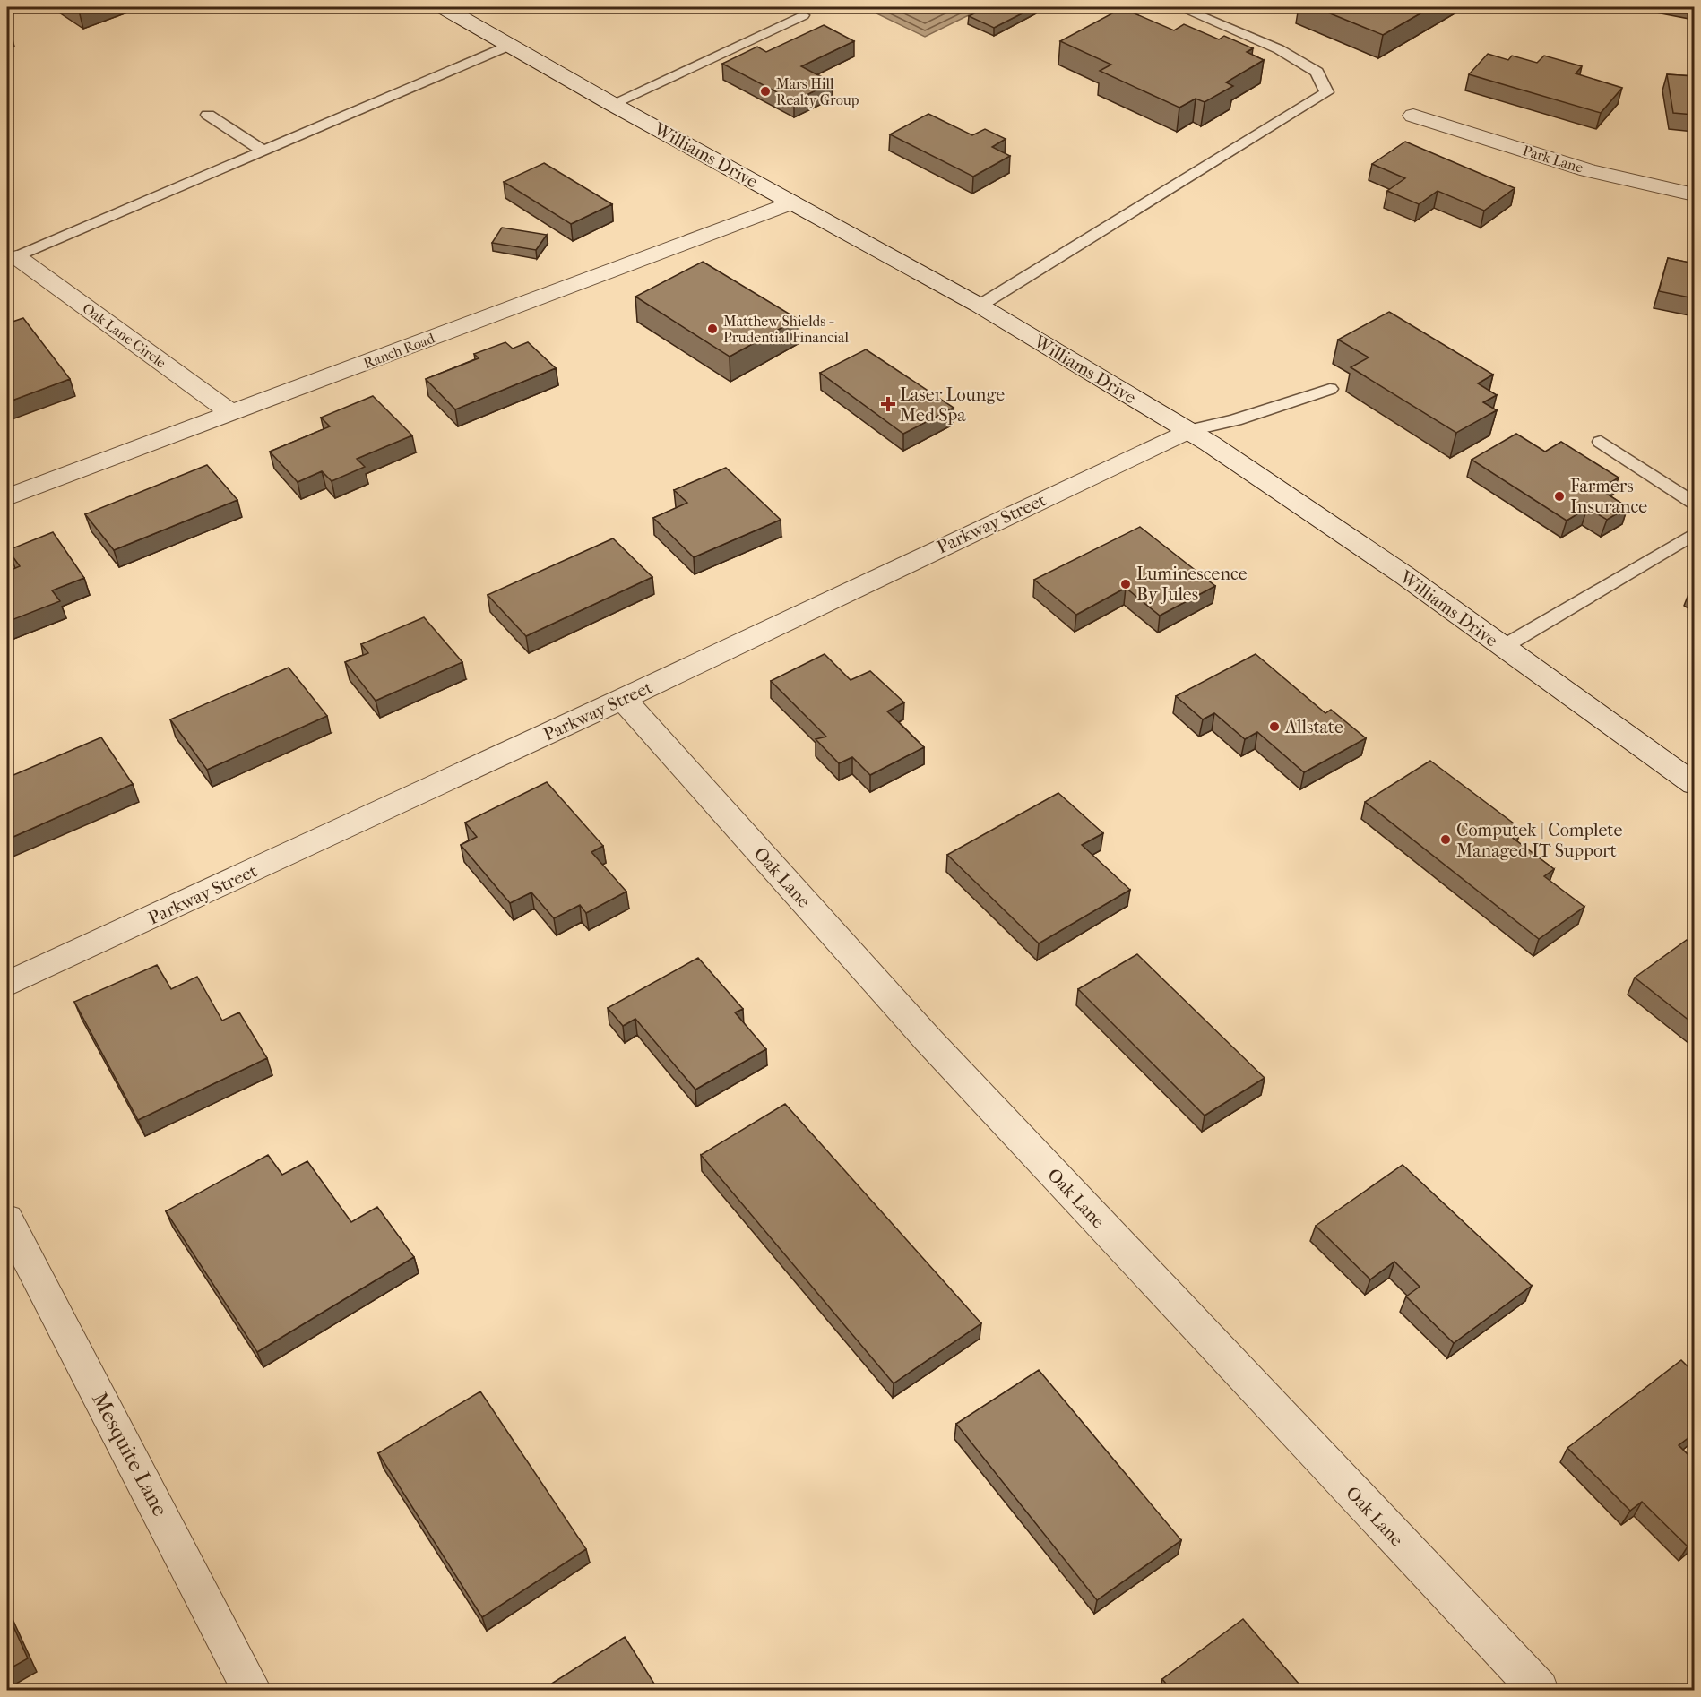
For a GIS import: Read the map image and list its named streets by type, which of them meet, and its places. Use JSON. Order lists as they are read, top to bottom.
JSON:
{
  "streets": {
    "street": [
      "Williams Drive",
      "Park Lane",
      "Oak Lane Circle",
      "Ranch Road",
      "Parkway Street",
      "Oak Lane",
      "Mesquite Lane"
    ]
  },
  "crossings": [
    ["Williams Drive", "Ranch Road"],
    ["Williams Drive", "Parkway Street"],
    ["Oak Lane Circle", "Ranch Road"],
    ["Parkway Street", "Oak Lane"]
  ],
  "places": {
    "other": [
      "Mars Hill Realty Group",
      "Matthew Shields - Prudential Financial",
      "Farmers Insurance",
      "Luminescence By Jules",
      "Allstate",
      "Computek | Complete Managed IT Support"
    ],
    "health": ["Laser Lounge Med Spa"]
  }
}
